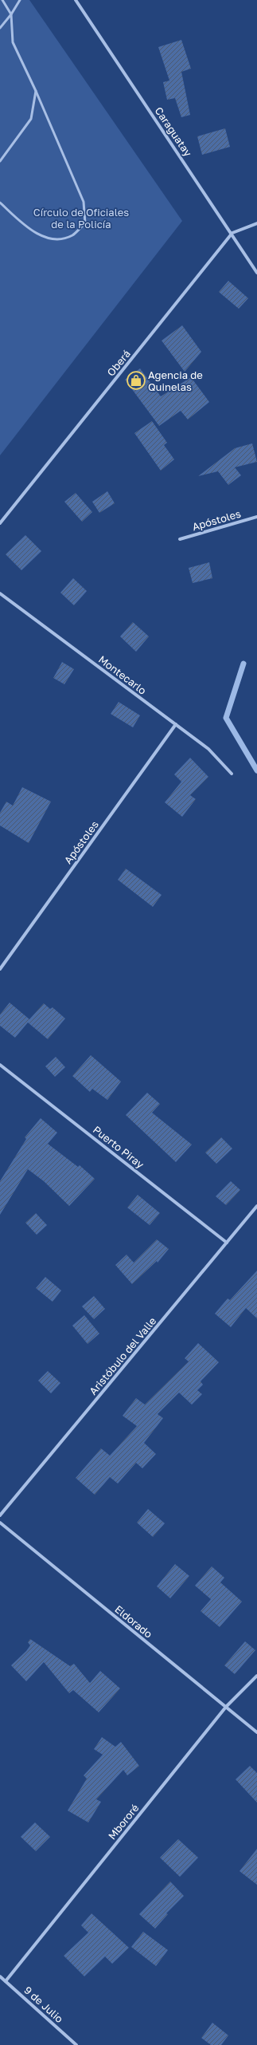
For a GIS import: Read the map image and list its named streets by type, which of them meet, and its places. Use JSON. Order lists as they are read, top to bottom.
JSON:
{
  "streets": {
    "street": [
      "Caraguatay",
      "Oberá",
      "Apóstoles",
      "Montecarlo",
      "Puerto Piray",
      "Aristóbulo del Valle",
      "Eldorado",
      "Mbororé",
      "9 de Julio"
    ]
  },
  "crossings": [
    ["Caraguatay", "Oberá"],
    ["Apóstoles", "Montecarlo"],
    ["Puerto Piray", "Aristóbulo del Valle"],
    ["Eldorado", "Mbororé"],
    ["Mbororé", "9 de Julio"]
  ],
  "parks": ["Círculo de Oficiales de la Policía"],
  "places": {
    "shop": ["Agencia de Quinelas"]
  }
}
